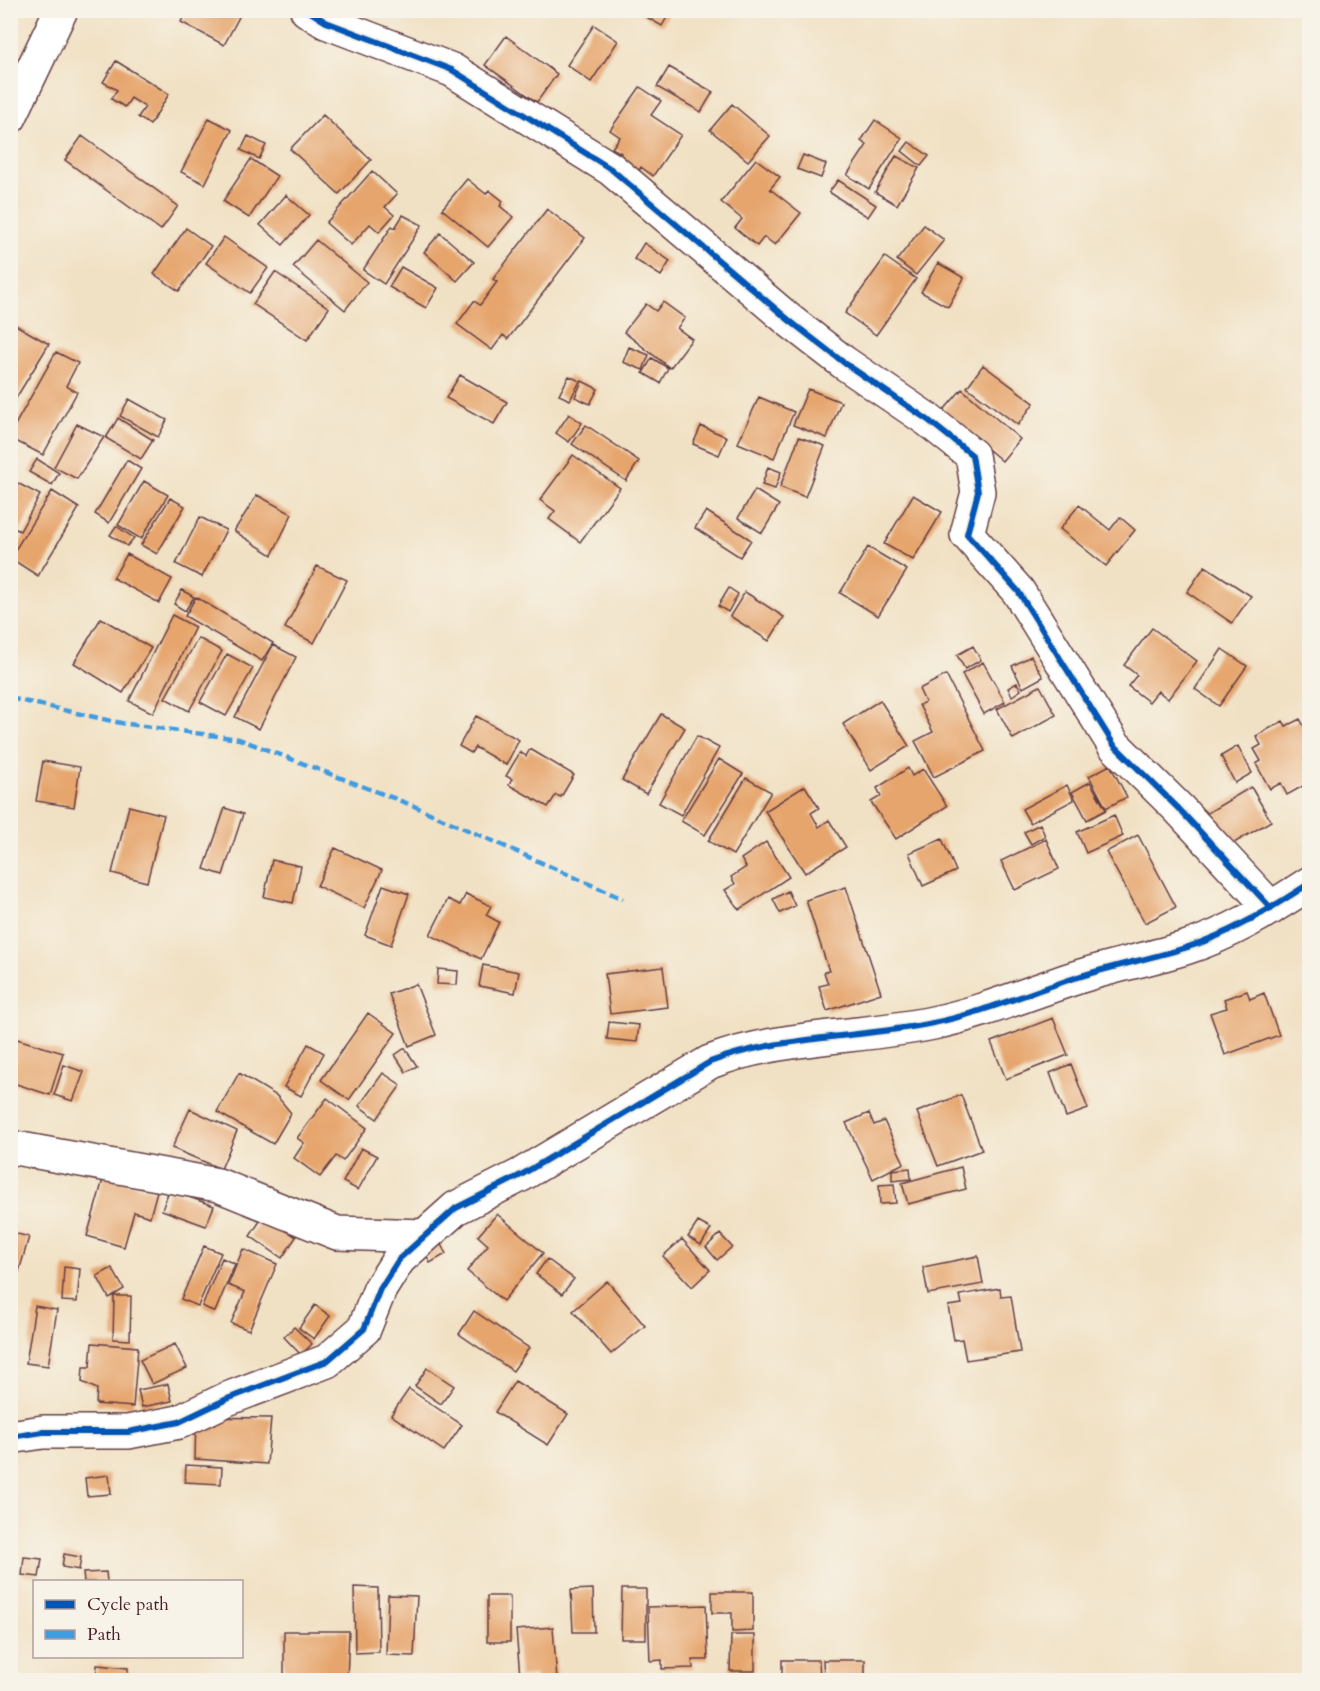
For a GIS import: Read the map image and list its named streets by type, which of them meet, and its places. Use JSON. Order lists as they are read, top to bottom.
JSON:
{
  "legend": ["Cycle path", "Path"]
}
